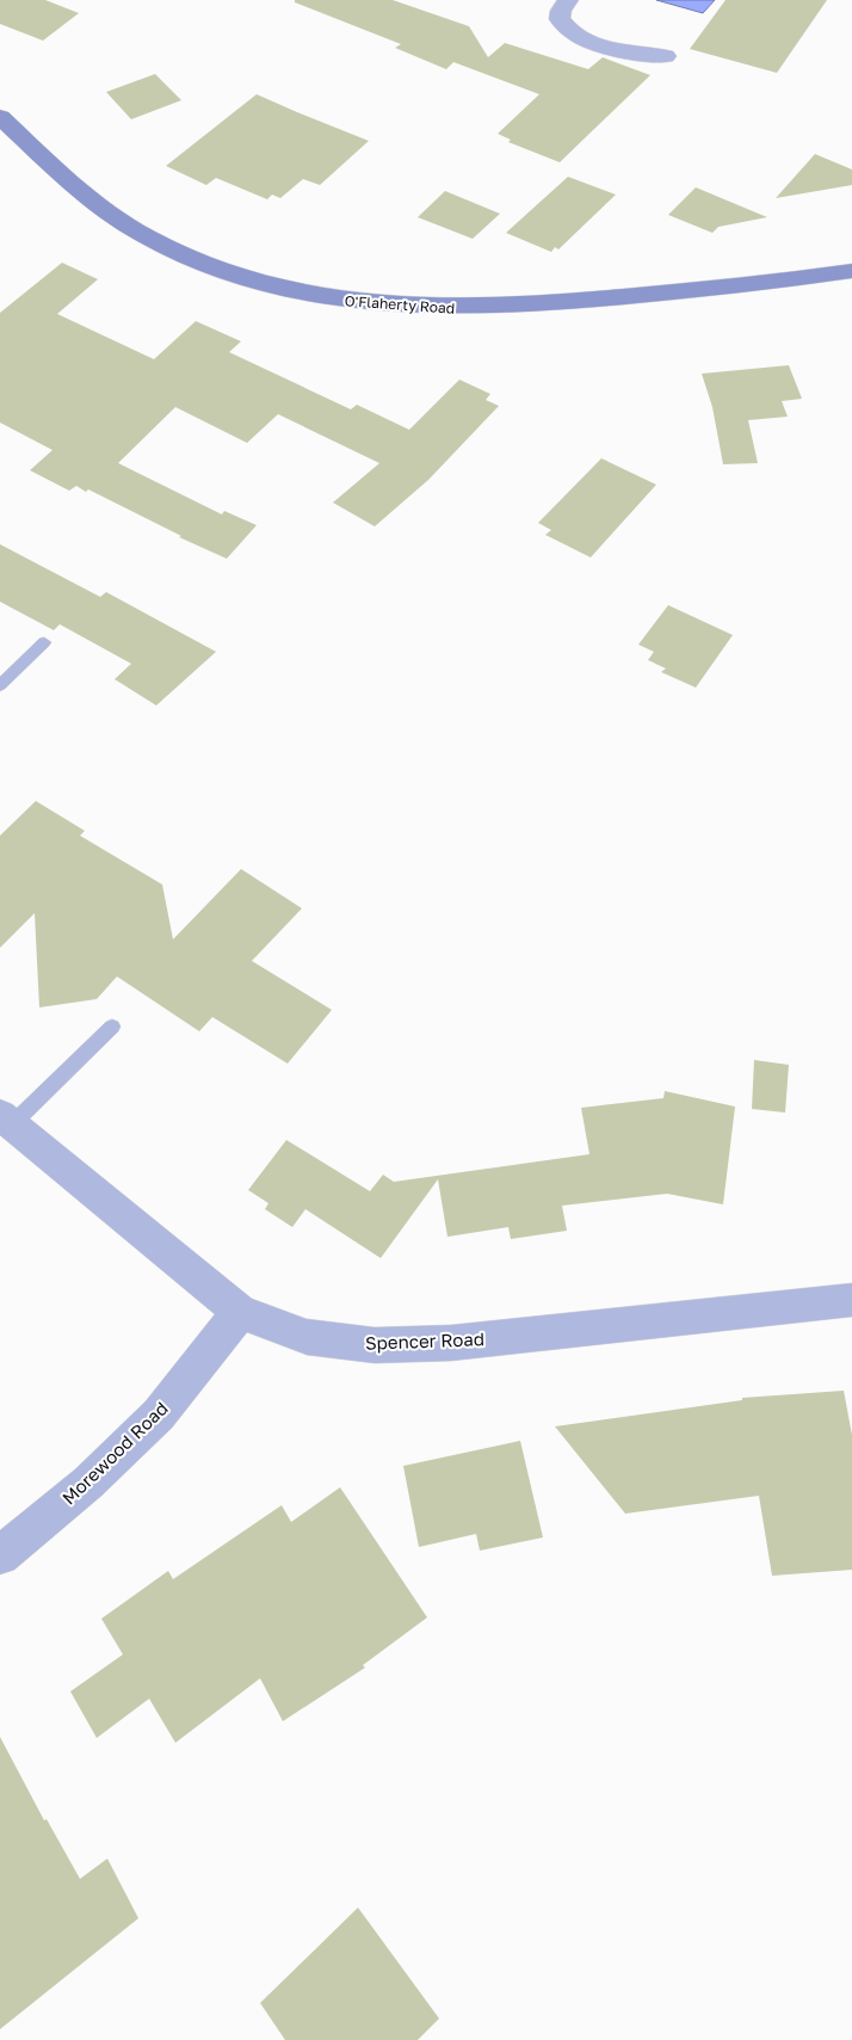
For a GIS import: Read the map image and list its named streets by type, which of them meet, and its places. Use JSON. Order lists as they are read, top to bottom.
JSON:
{
  "streets": {
    "street": ["O'Flaherty Road", "Spencer Road", "Morewood Road"]
  },
  "crossings": [
    ["Spencer Road", "Morewood Road"]
  ]
}
